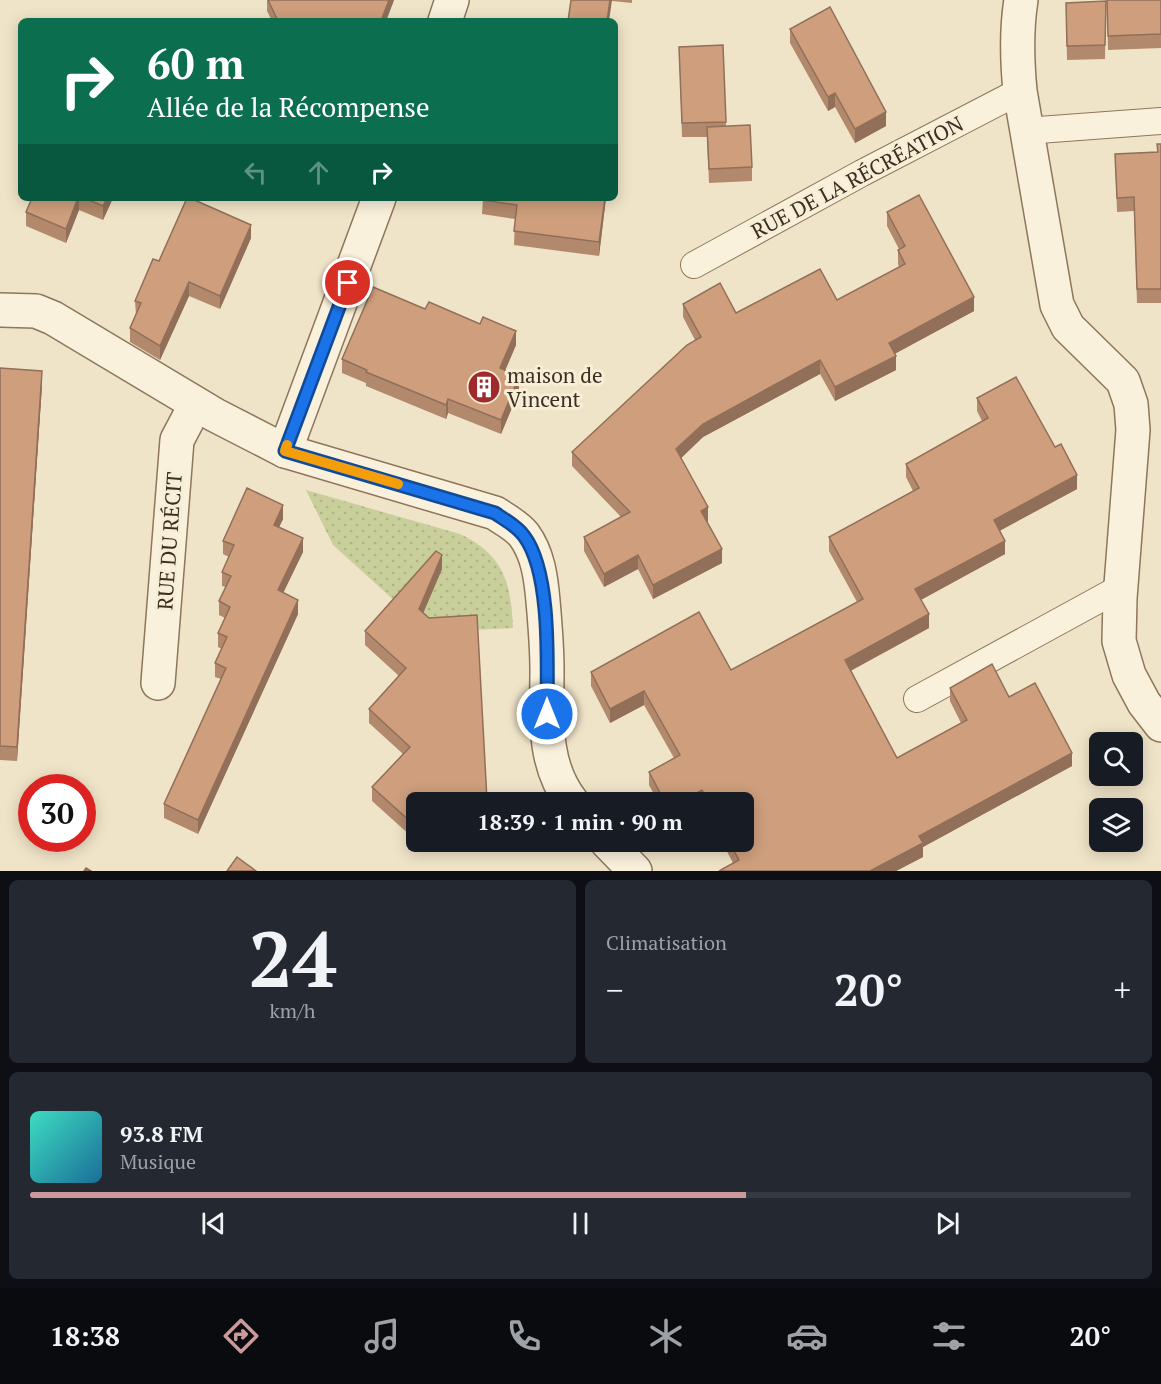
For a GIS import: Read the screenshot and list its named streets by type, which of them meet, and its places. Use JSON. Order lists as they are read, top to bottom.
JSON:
{
  "streets": {
    "street": ["RUE DU RÉCIT"],
    "lane": ["RUE DE LA RÉCRÉATION"]
  },
  "places": {
    "building": ["maison de Vincent"]
  },
  "page": {
    "turn": ["60 m", "Allée de la Récompense"],
    "limit": "30",
    "trip": "18:39 · 1 min · 90 m",
    "tile": [
      ["24", "km/h"],
      "Climatisation"
    ],
    "heat": ["−", "20°", "+"],
    "song": ["93.8 FM", "Musique"],
    "tabs": ["18:38", "20°"]
  }
}
